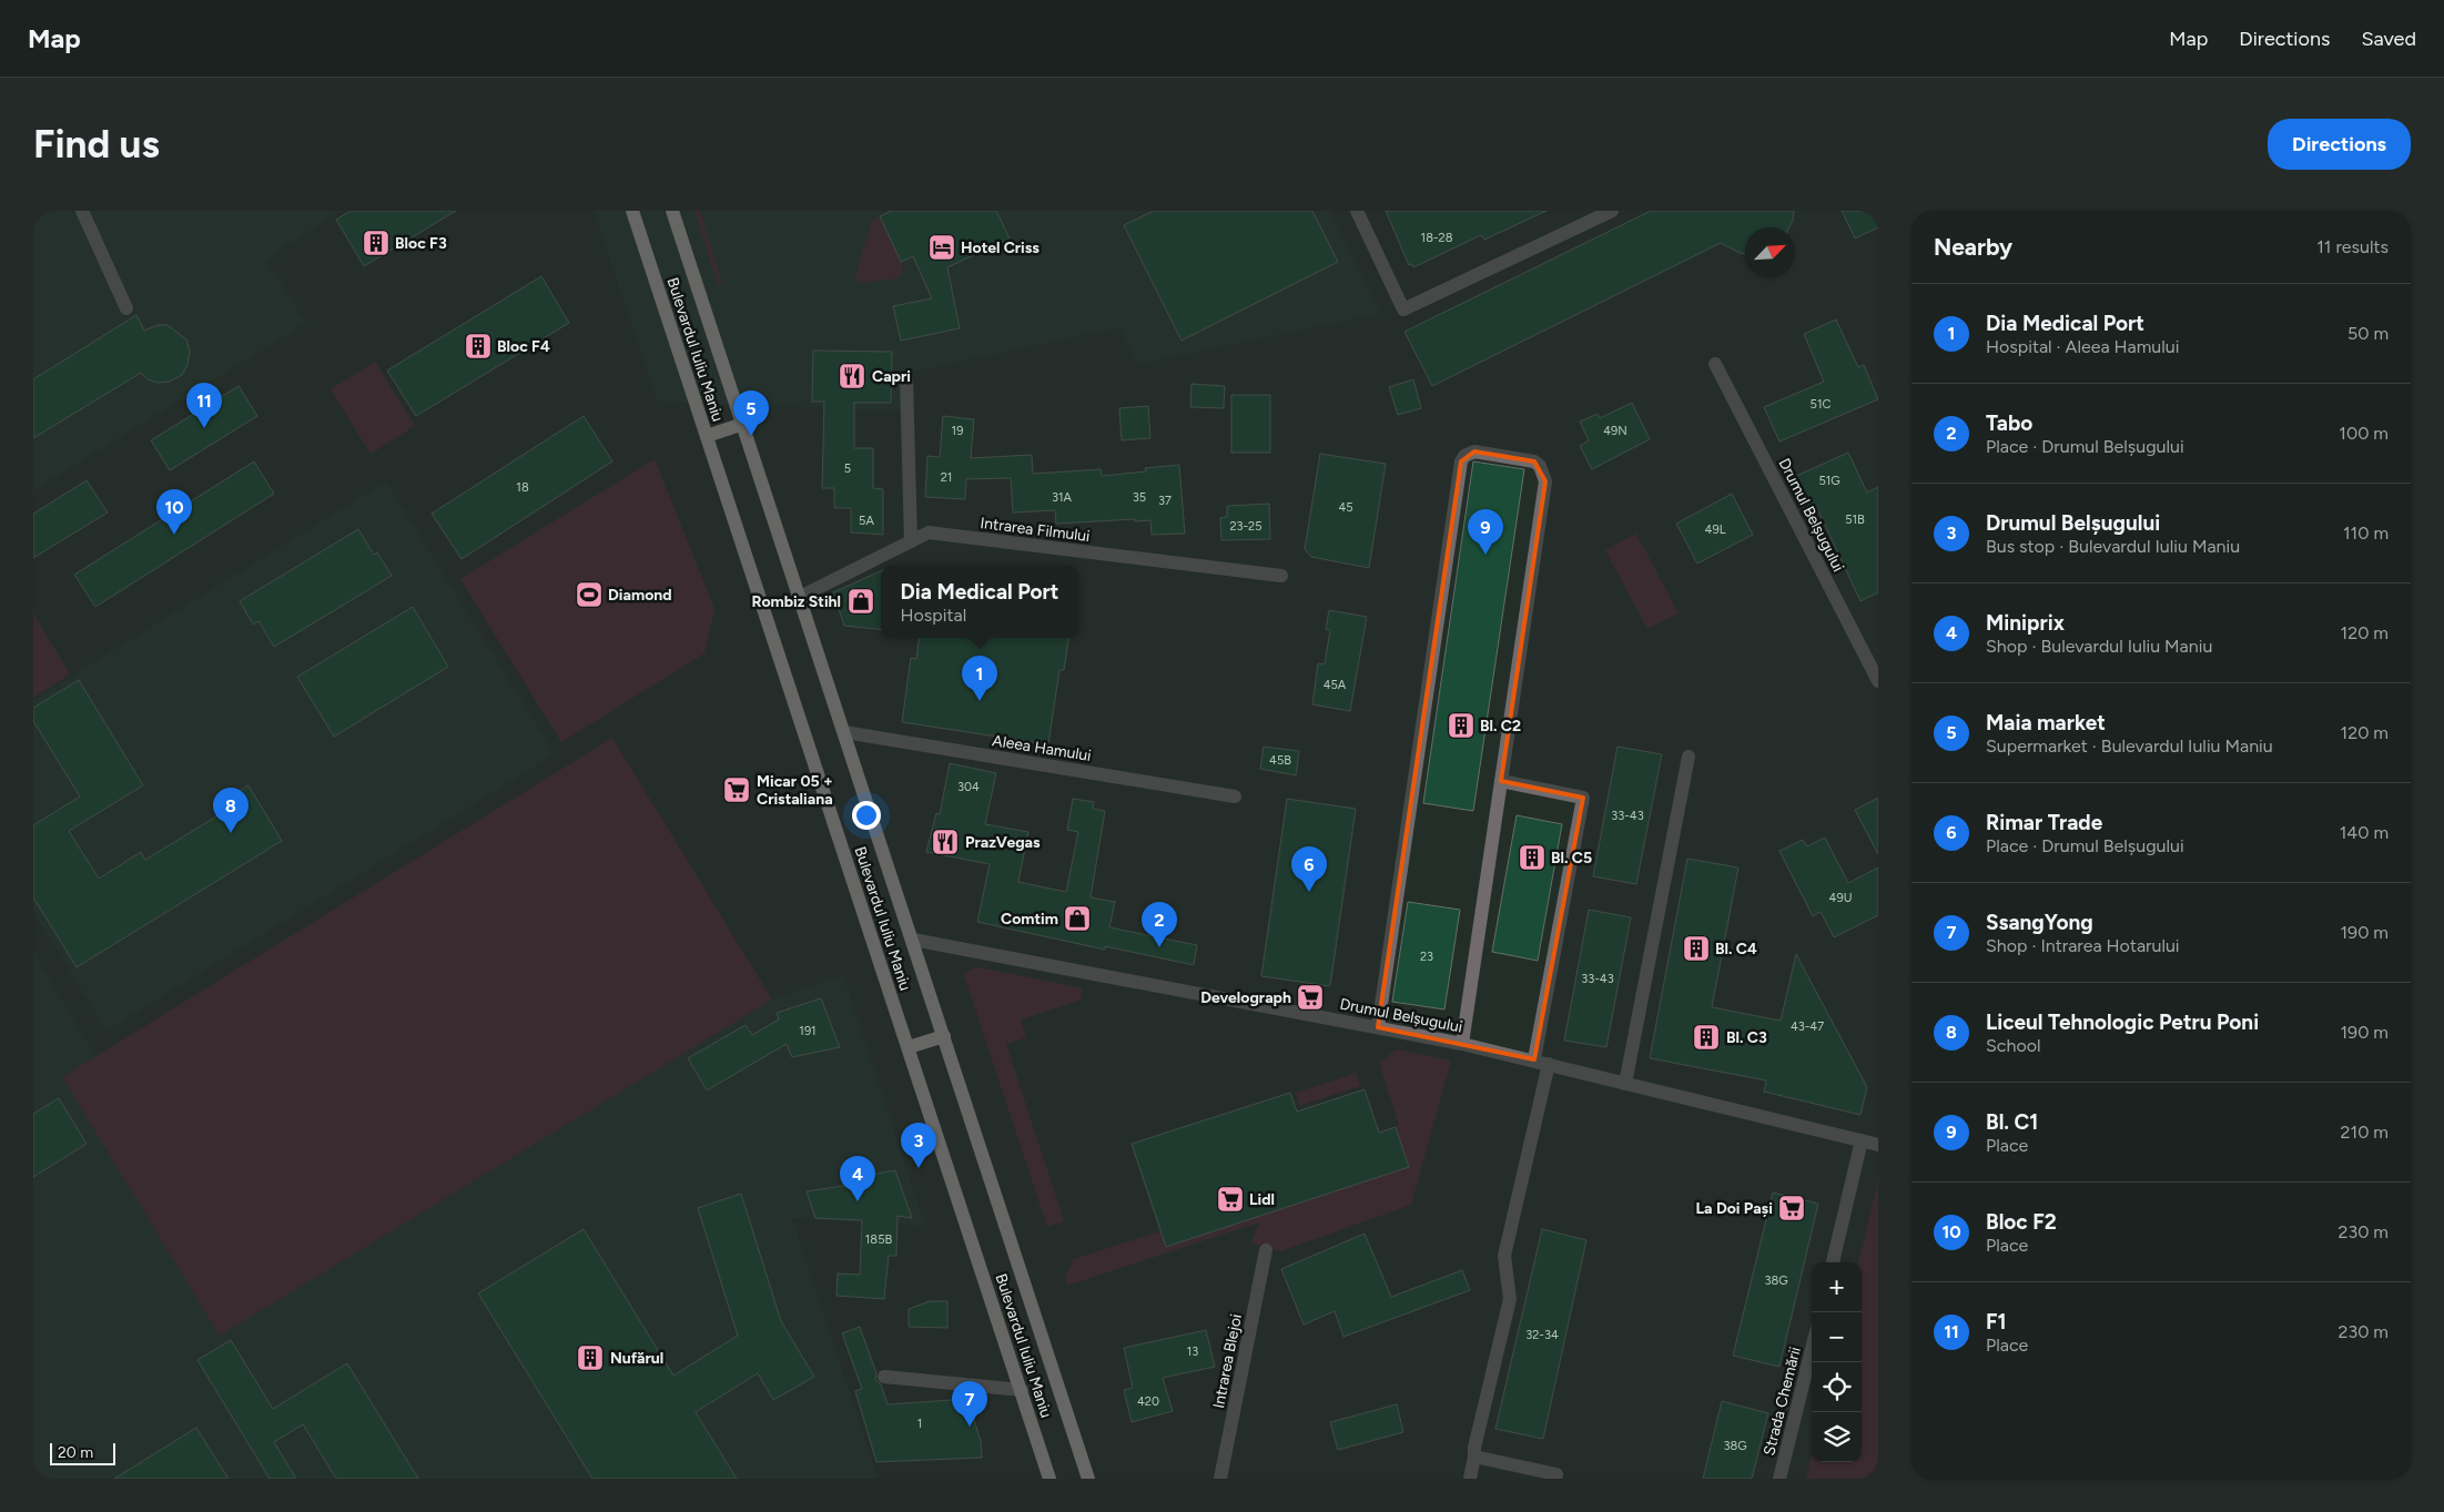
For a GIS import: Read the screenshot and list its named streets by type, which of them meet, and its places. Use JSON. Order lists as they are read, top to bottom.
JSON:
{
  "streets": {
    "main road": ["Bulevardul Iuliu Maniu"],
    "street": [
      "Drumul Belșugului",
      "Intrarea Filmului",
      "Aleea Hamului",
      "Intrarea Blejoi",
      "Strada Chemării"
    ]
  },
  "crossings": [
    ["Bulevardul Iuliu Maniu", "Drumul Belșugului"],
    ["Bulevardul Iuliu Maniu", "Intrarea Filmului"],
    ["Bulevardul Iuliu Maniu", "Aleea Hamului"]
  ],
  "places": {
    "building": [
      "Bloc F3",
      "Bloc F4",
      "Bl. C2",
      "Bl. C5",
      "Bl. C4",
      "Bl. C3",
      "Nufărul"
    ],
    "hotel": ["Hotel Criss"],
    "restaurant": ["Capri", "PrazVegas"],
    "sports": ["Diamond"],
    "shop": ["Rombiz Stihl", "Comtim"],
    "supermarket": [
      "Micar 05 + Cristaliana",
      "Develograph",
      "Lidl",
      "La Doi Pași"
    ]
  },
  "house_numbers": [
    "18-28",
    "51C",
    "19",
    "49N",
    "5",
    "21",
    "51G",
    "18",
    "31A",
    "35",
    "37",
    "45",
    "51B",
    "5A",
    "23-25",
    "49L",
    "45A",
    "45B",
    "304",
    "33-43",
    "49U",
    "23",
    "33-43",
    "43-47",
    "191",
    "185B",
    "38G",
    "32-34",
    "13",
    "420",
    "1",
    "38G"
  ],
  "scale_bar": "20 m",
  "north": "top right",
  "page": {
    "header": "Map",
    "nav": ["Map", "Directions", "Saved"],
    "buttons": "Directions",
    "title": "Find us",
    "heading": ["Nearby", "11 results"],
    "list": [
      {
        "mark": "1",
        "name": "Dia Medical Port",
        "note": "Hospital · Aleea Hamului",
        "value": "50 m"
      },
      {
        "mark": "2",
        "name": "Tabo",
        "note": "Place · Drumul Belșugului",
        "value": "100 m"
      },
      {
        "mark": "3",
        "name": "Drumul Belșugului",
        "note": "Bus stop · Bulevardul Iuliu Maniu",
        "value": "110 m"
      },
      {
        "mark": "4",
        "name": "Miniprix",
        "note": "Shop · Bulevardul Iuliu Maniu",
        "value": "120 m"
      },
      {
        "mark": "5",
        "name": "Maia market",
        "note": "Supermarket · Bulevardul Iuliu Maniu",
        "value": "120 m"
      },
      {
        "mark": "6",
        "name": "Rimar Trade",
        "note": "Place · Drumul Belșugului",
        "value": "140 m"
      },
      {
        "mark": "7",
        "name": "SsangYong",
        "note": "Shop · Intrarea Hotarului",
        "value": "190 m"
      },
      {
        "mark": "8",
        "name": "Liceul Tehnologic Petru Poni",
        "note": "School",
        "value": "190 m"
      },
      {
        "mark": "9",
        "name": "Bl. C1",
        "note": "Place",
        "value": "210 m"
      },
      {
        "mark": "10",
        "name": "Bloc F2",
        "note": "Place",
        "value": "230 m"
      },
      {
        "mark": "11",
        "name": "F1",
        "note": "Place",
        "value": "230 m"
      }
    ],
    "pins": [
      "11",
      "5",
      "10",
      "9",
      "1",
      "8",
      "6",
      "2",
      "3",
      "4",
      "7"
    ],
    "popup": ["Dia Medical Port", "Hospital"],
    "map_buttons": ["+", "−"],
    "scale": "20 m"
  }
}
